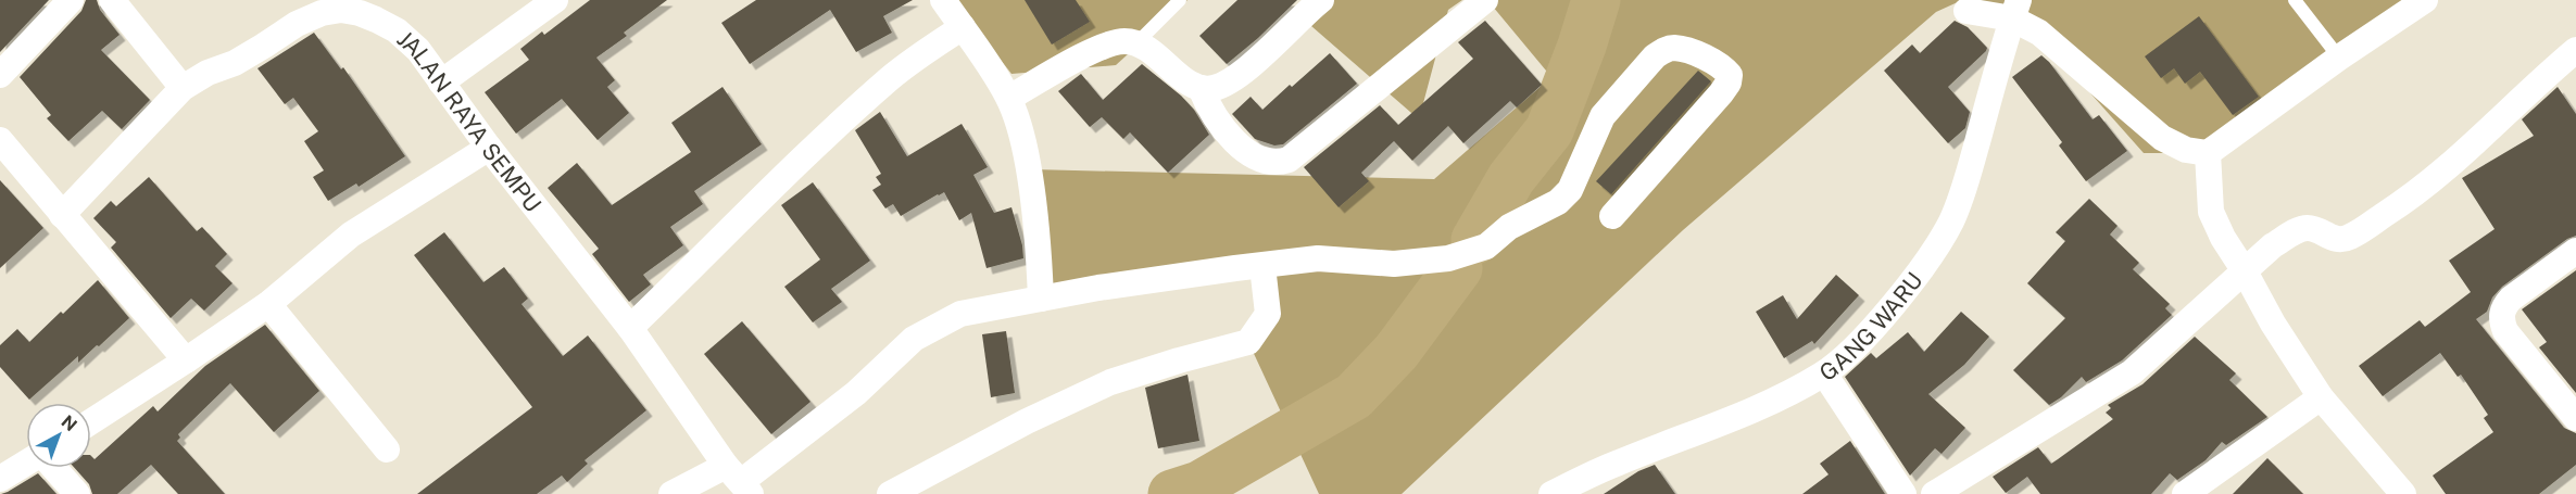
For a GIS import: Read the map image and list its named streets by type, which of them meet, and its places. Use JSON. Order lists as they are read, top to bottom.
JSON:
{
  "streets": {
    "street": ["JALAN RAYA SEMPU", "GANG WARU"]
  },
  "north": "top right"
}
